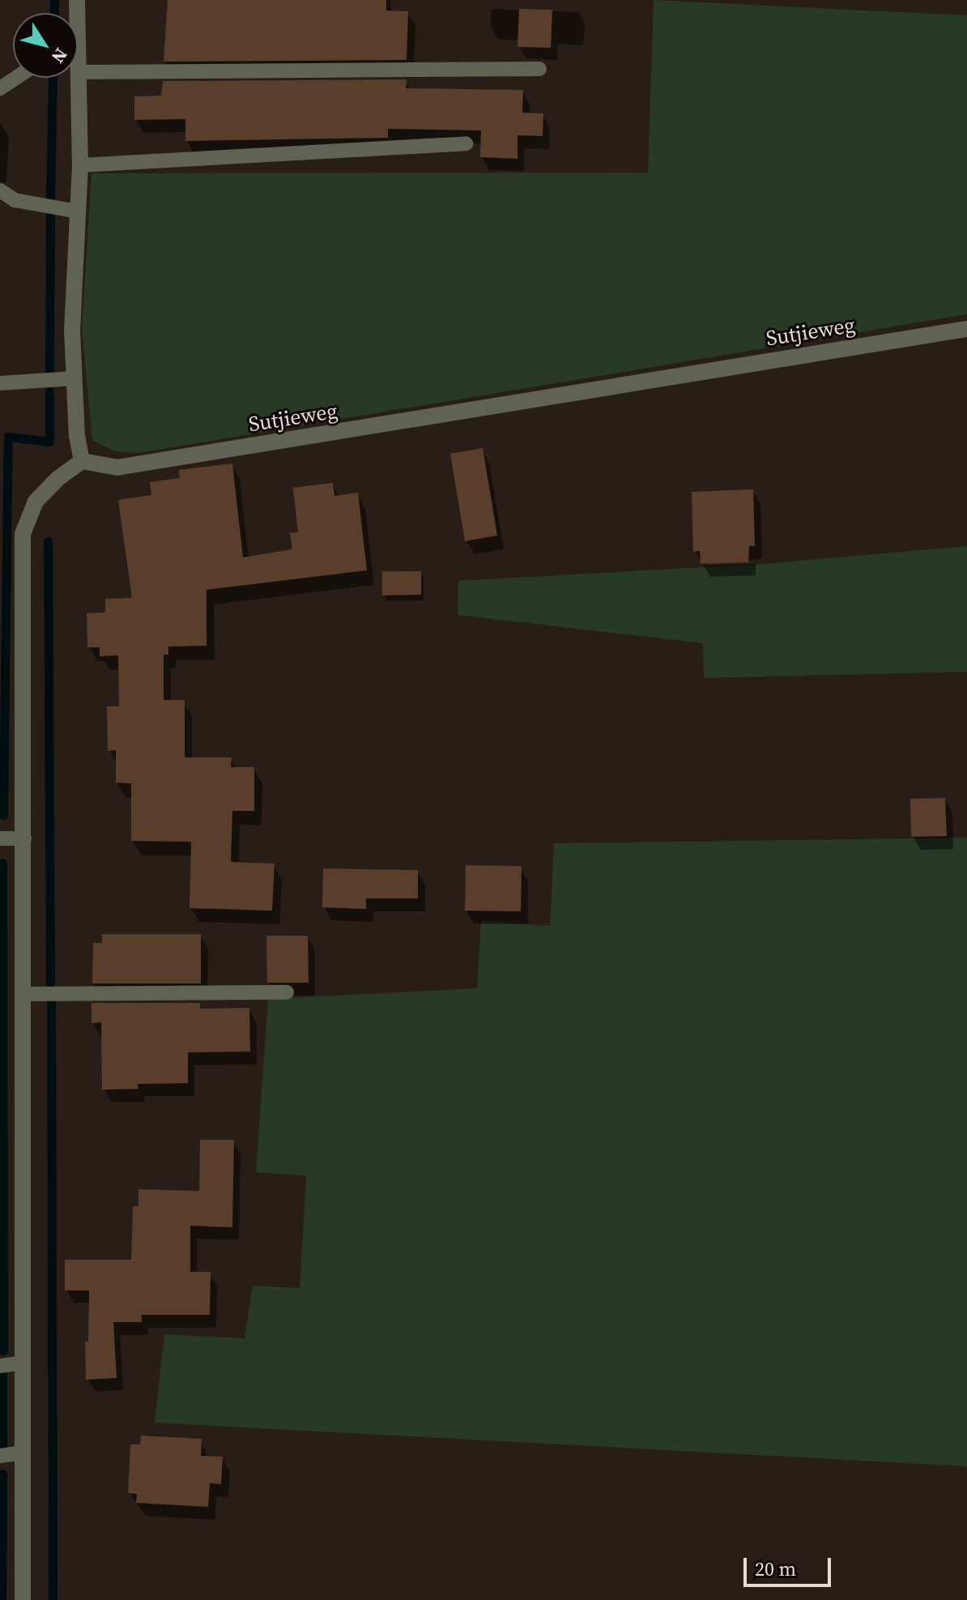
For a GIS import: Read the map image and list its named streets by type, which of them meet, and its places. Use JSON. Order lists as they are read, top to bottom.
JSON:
{
  "streets": {
    "street": ["Sutjieweg"]
  },
  "scale_bar": "20 m",
  "north": "bottom right"
}
